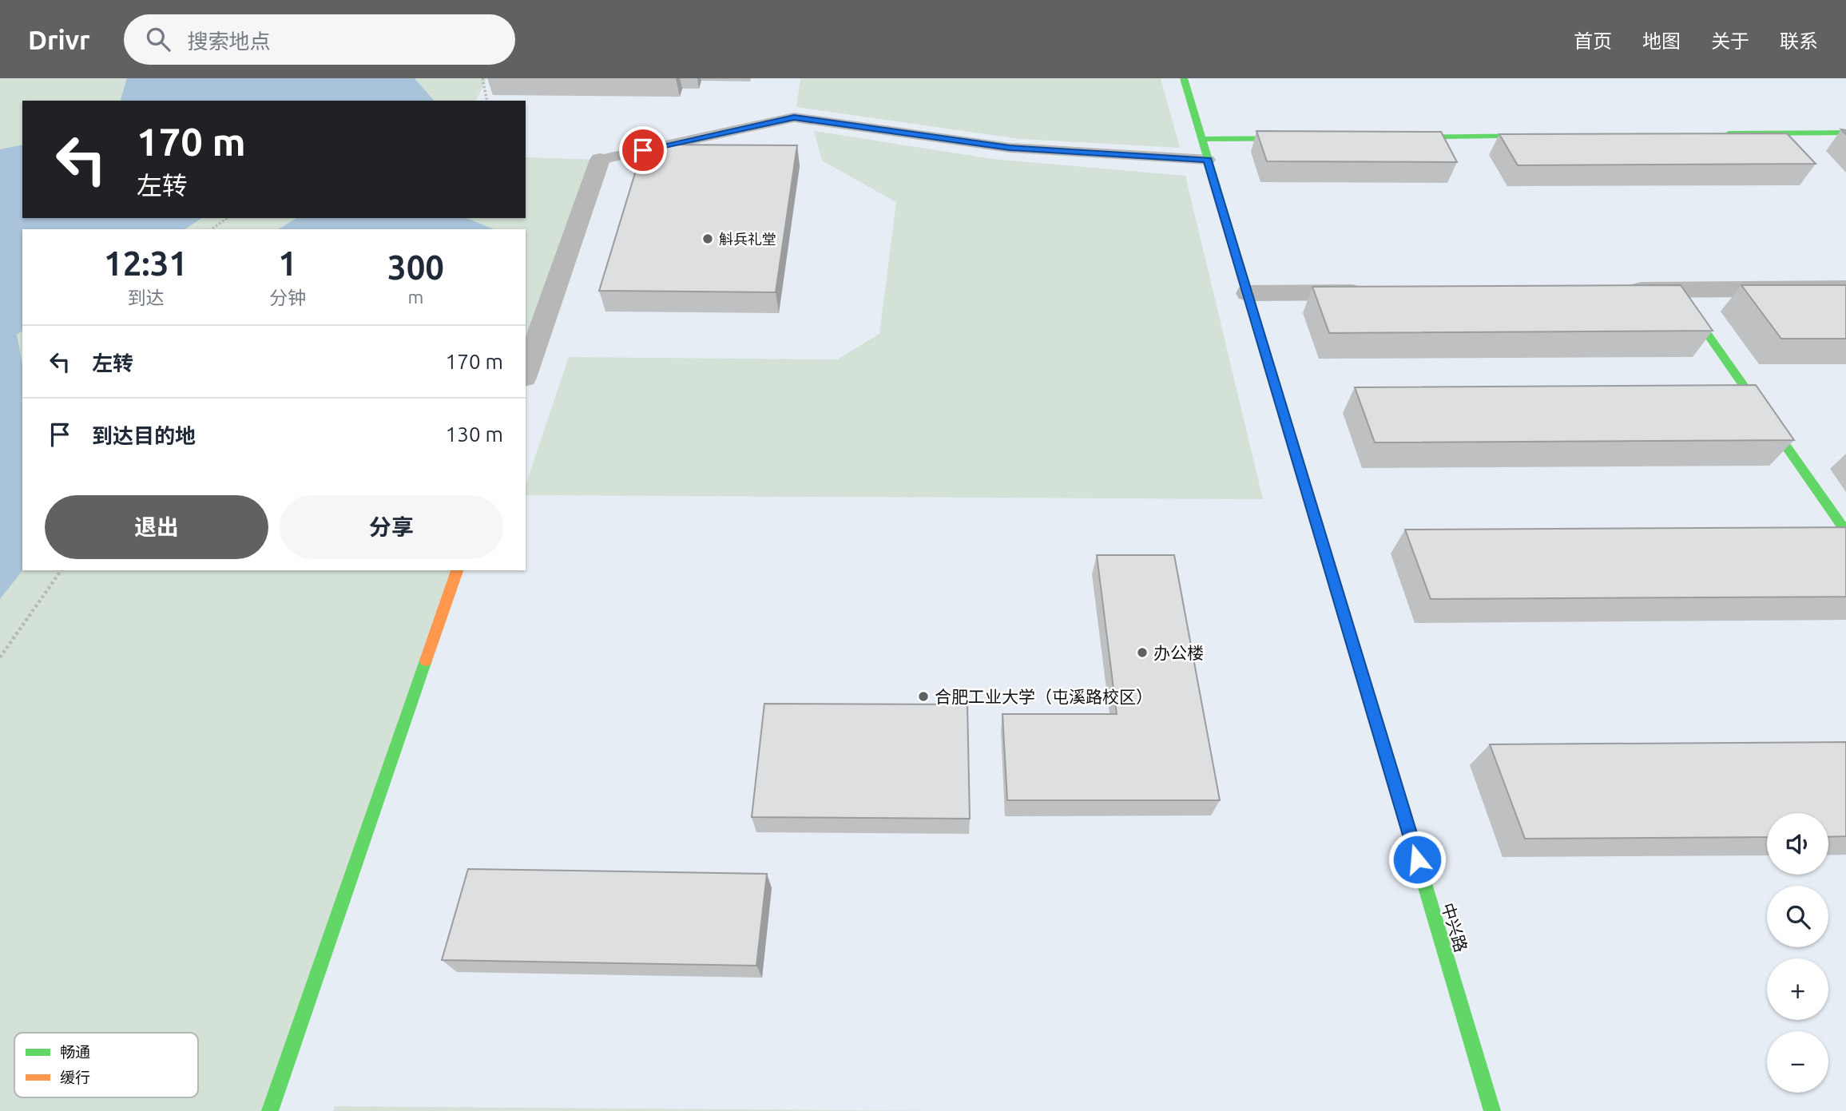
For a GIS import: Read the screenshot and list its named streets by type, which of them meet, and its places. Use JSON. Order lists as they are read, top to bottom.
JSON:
{
  "streets": {
    "street": ["中兴路"]
  },
  "places": ["斛兵礼堂", "办公楼", "合肥工业大学（屯溪路校区）"],
  "legend": ["畅通", "缓行"],
  "page": {
    "header": "Drivr",
    "search": "搜索地点",
    "nav": [
      "首页",
      "地图",
      "关于",
      "联系"
    ],
    "turn": ["170 m", "左转"],
    "eta": [
      "12:31",
      "到达",
      "1",
      "分钟",
      "300",
      "m"
    ],
    "list": [
      {
        "name": "左转",
        "value": "170 m"
      },
      {
        "name": "到达目的地",
        "value": "130 m"
      }
    ],
    "buttons": ["退出", "分享"],
    "map_buttons": ["+", "−"]
  }
}
